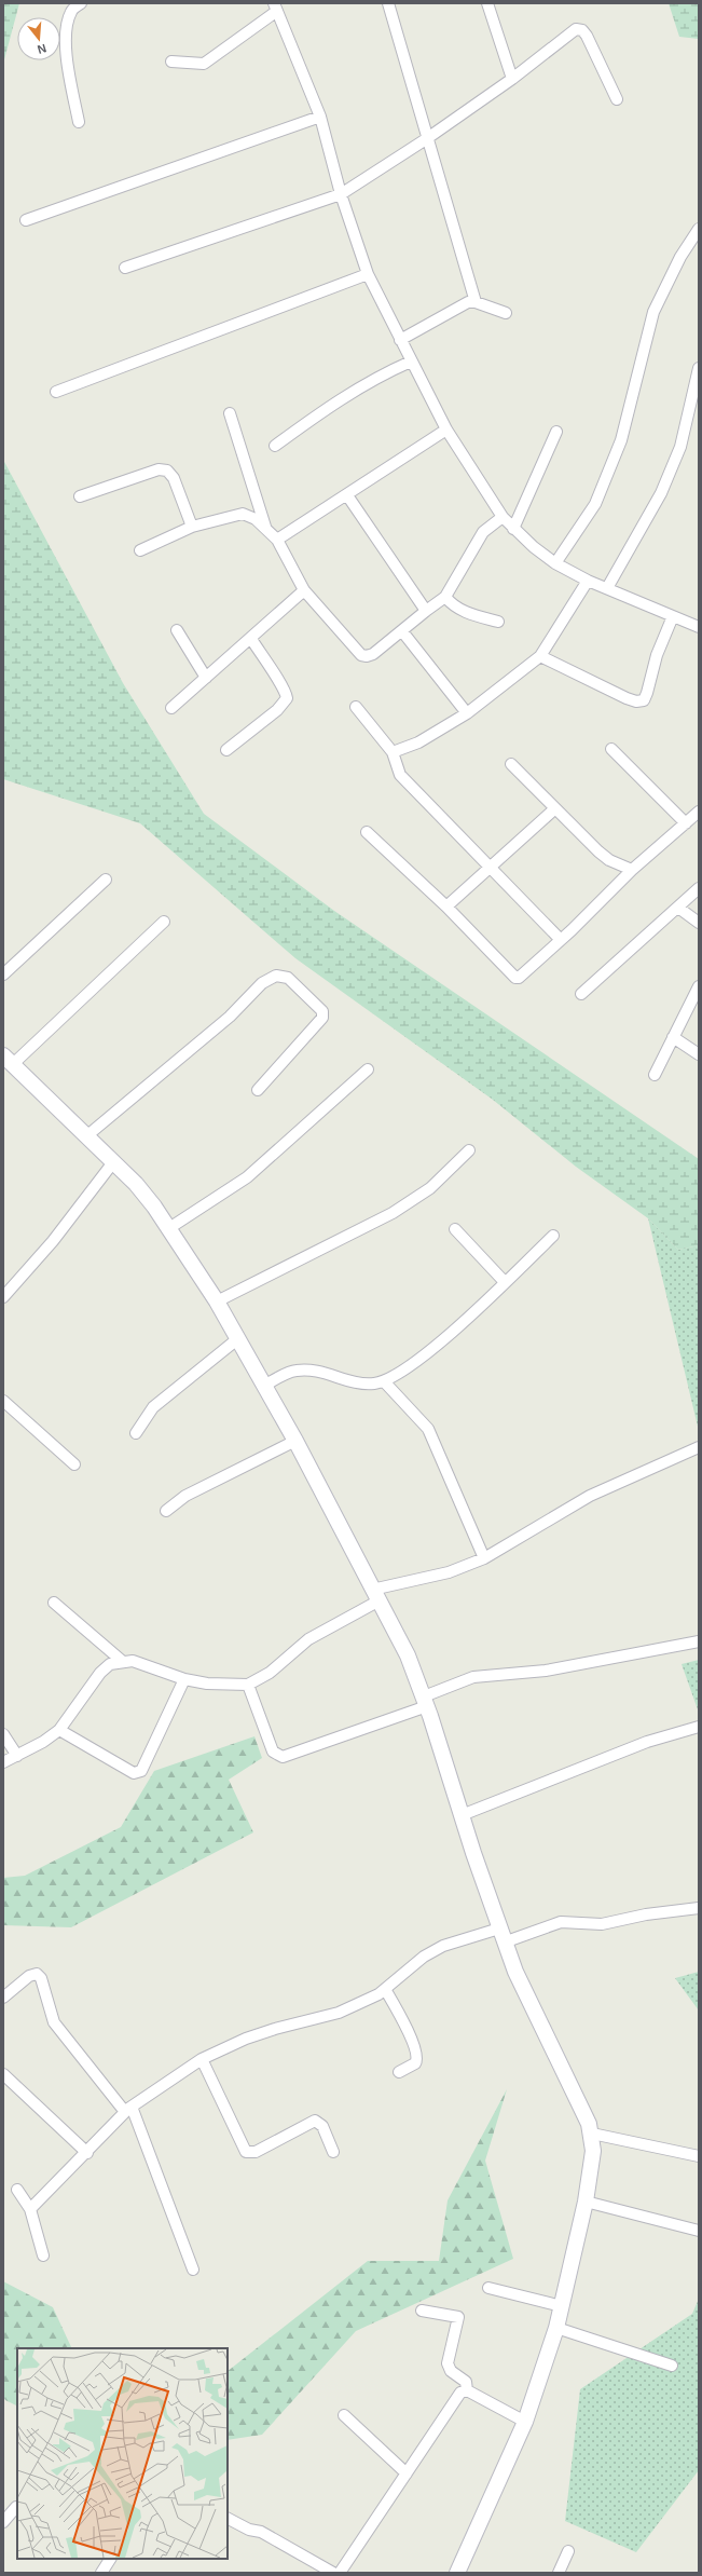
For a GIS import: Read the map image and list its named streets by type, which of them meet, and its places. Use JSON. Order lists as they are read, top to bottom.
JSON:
{
  "north": "bottom"
}
